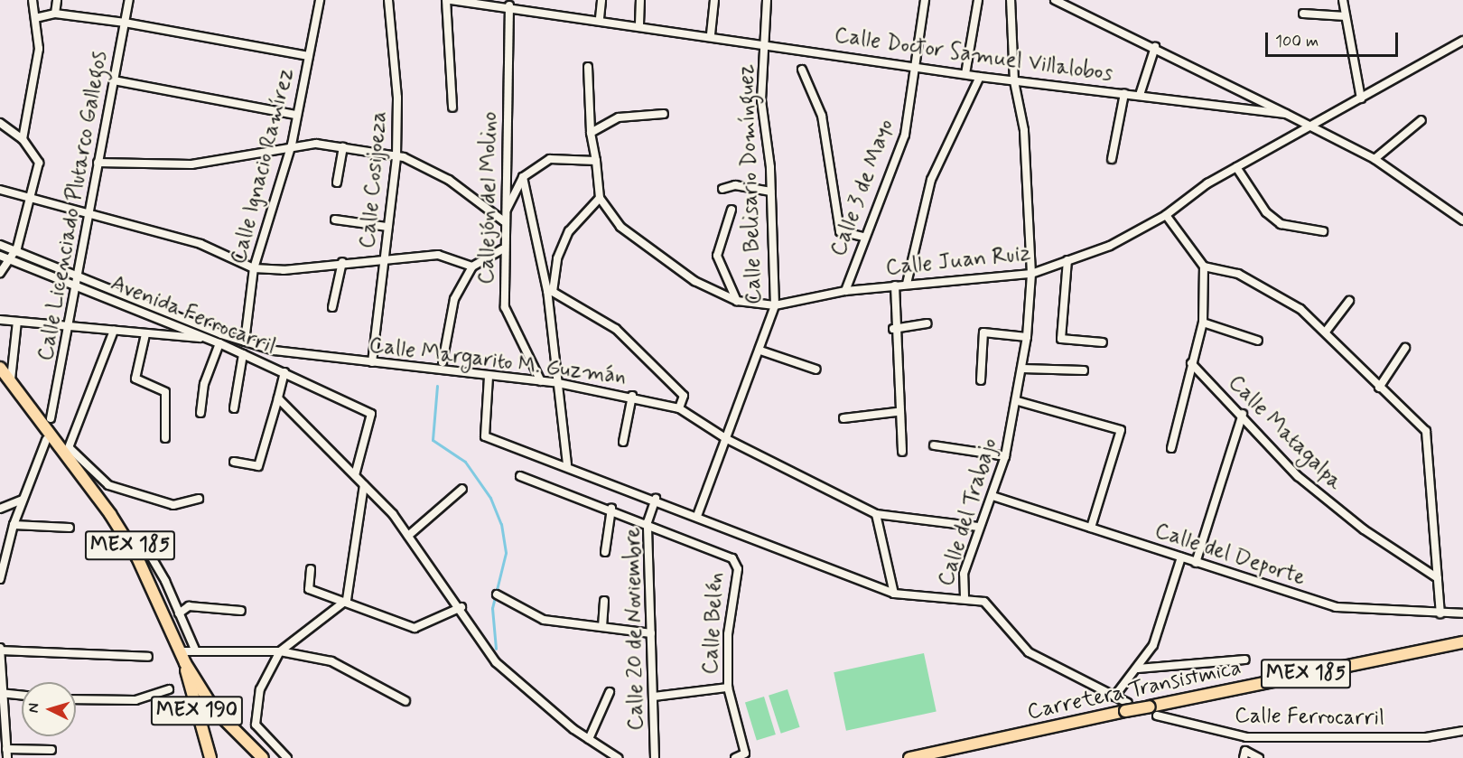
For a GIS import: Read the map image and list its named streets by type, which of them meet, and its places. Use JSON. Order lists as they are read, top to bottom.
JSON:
{
  "streets": {
    "main road": ["MEX 185", "Carretera Transistmica", "MEX 190"],
    "street": [
      "Calle Doctor Samuel Villalobos",
      "Calle Ignacio Ramírez",
      "Calle Cosijoeza",
      "Calle Belisario Domínguez",
      "Calle 3 de Mayo",
      "Callejón del Molino",
      "Calle Licenciado Plutarco Gallegos",
      "Calle Juan Ruiz",
      "Avenida Ferrocarril",
      "Calle Margarito M. Guzmán",
      "Calle Matagalpa",
      "Calle del Trabajo",
      "Calle del Deporte",
      "Calle Belén",
      "Calle 20 de Noviembre",
      "Calle Ferrocarril"
    ]
  },
  "crossings": [
    ["Calle Doctor Samuel Villalobos", "Calle Belisario Domínguez"],
    ["Calle Doctor Samuel Villalobos", "Calle 3 de Mayo"],
    ["Calle Doctor Samuel Villalobos", "Callejón del Molino"],
    ["Calle Doctor Samuel Villalobos", "Calle Juan Ruiz"],
    ["Calle Doctor Samuel Villalobos", "Calle del Trabajo"],
    ["Calle Ignacio Ramírez", "Calle Margarito M. Guzmán"],
    ["Calle Cosijoeza", "Calle Margarito M. Guzmán"],
    ["Calle Belisario Domínguez", "Calle Juan Ruiz"],
    ["Calle Belisario Domínguez", "Calle Margarito M. Guzmán"],
    ["Calle Belisario Domínguez", "Calle del Trabajo"],
    ["Calle 3 de Mayo", "Calle Juan Ruiz"],
    ["Callejón del Molino", "Calle Margarito M. Guzmán"],
    ["Calle Licenciado Plutarco Gallegos", "Avenida Ferrocarril"],
    ["Calle Licenciado Plutarco Gallegos", "Calle Margarito M. Guzmán"],
    ["Calle Juan Ruiz", "Calle del Trabajo"],
    ["Calle Margarito M. Guzmán", "Calle del Trabajo"],
    ["Calle del Trabajo", "Calle del Deporte"],
    ["Calle del Trabajo", "Calle 20 de Noviembre"],
    ["MEX 185", "MEX 190"],
    ["Calle Belén", "Calle 20 de Noviembre"]
  ],
  "scale_bar": "100 m",
  "north": "left"
}
